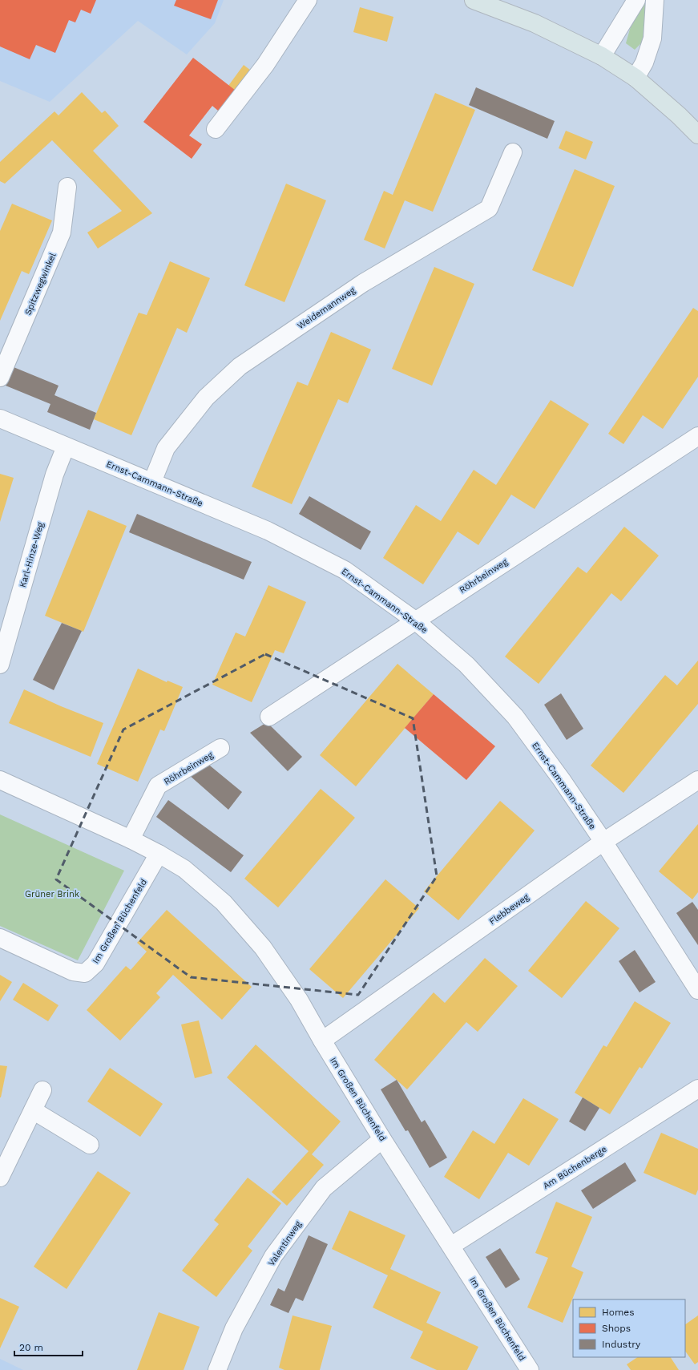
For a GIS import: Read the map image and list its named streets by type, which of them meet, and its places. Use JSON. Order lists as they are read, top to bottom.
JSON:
{
  "streets": {
    "street": [
      "Spitzwegwinkel",
      "Weidemannweg",
      "Ernst-Cammann-Straße",
      "Karl-Hinze-Weg",
      "Röhrbeinweg",
      "Flebbeweg",
      "Im Großen Büchenfeld",
      "Am Büchenberge",
      "Valentinweg"
    ]
  },
  "crossings": [
    ["Weidemannweg", "Ernst-Cammann-Straße"],
    ["Ernst-Cammann-Straße", "Karl-Hinze-Weg"],
    ["Ernst-Cammann-Straße", "Röhrbeinweg"],
    ["Ernst-Cammann-Straße", "Flebbeweg"],
    ["Röhrbeinweg", "Im Großen Büchenfeld"],
    ["Flebbeweg", "Im Großen Büchenfeld"],
    ["Im Großen Büchenfeld", "Am Büchenberge"],
    ["Im Großen Büchenfeld", "Valentinweg"]
  ],
  "parks": ["Grüner Brink"],
  "legend": ["Homes", "Shops", "Industry"],
  "scale_bar": "20 m"
}
